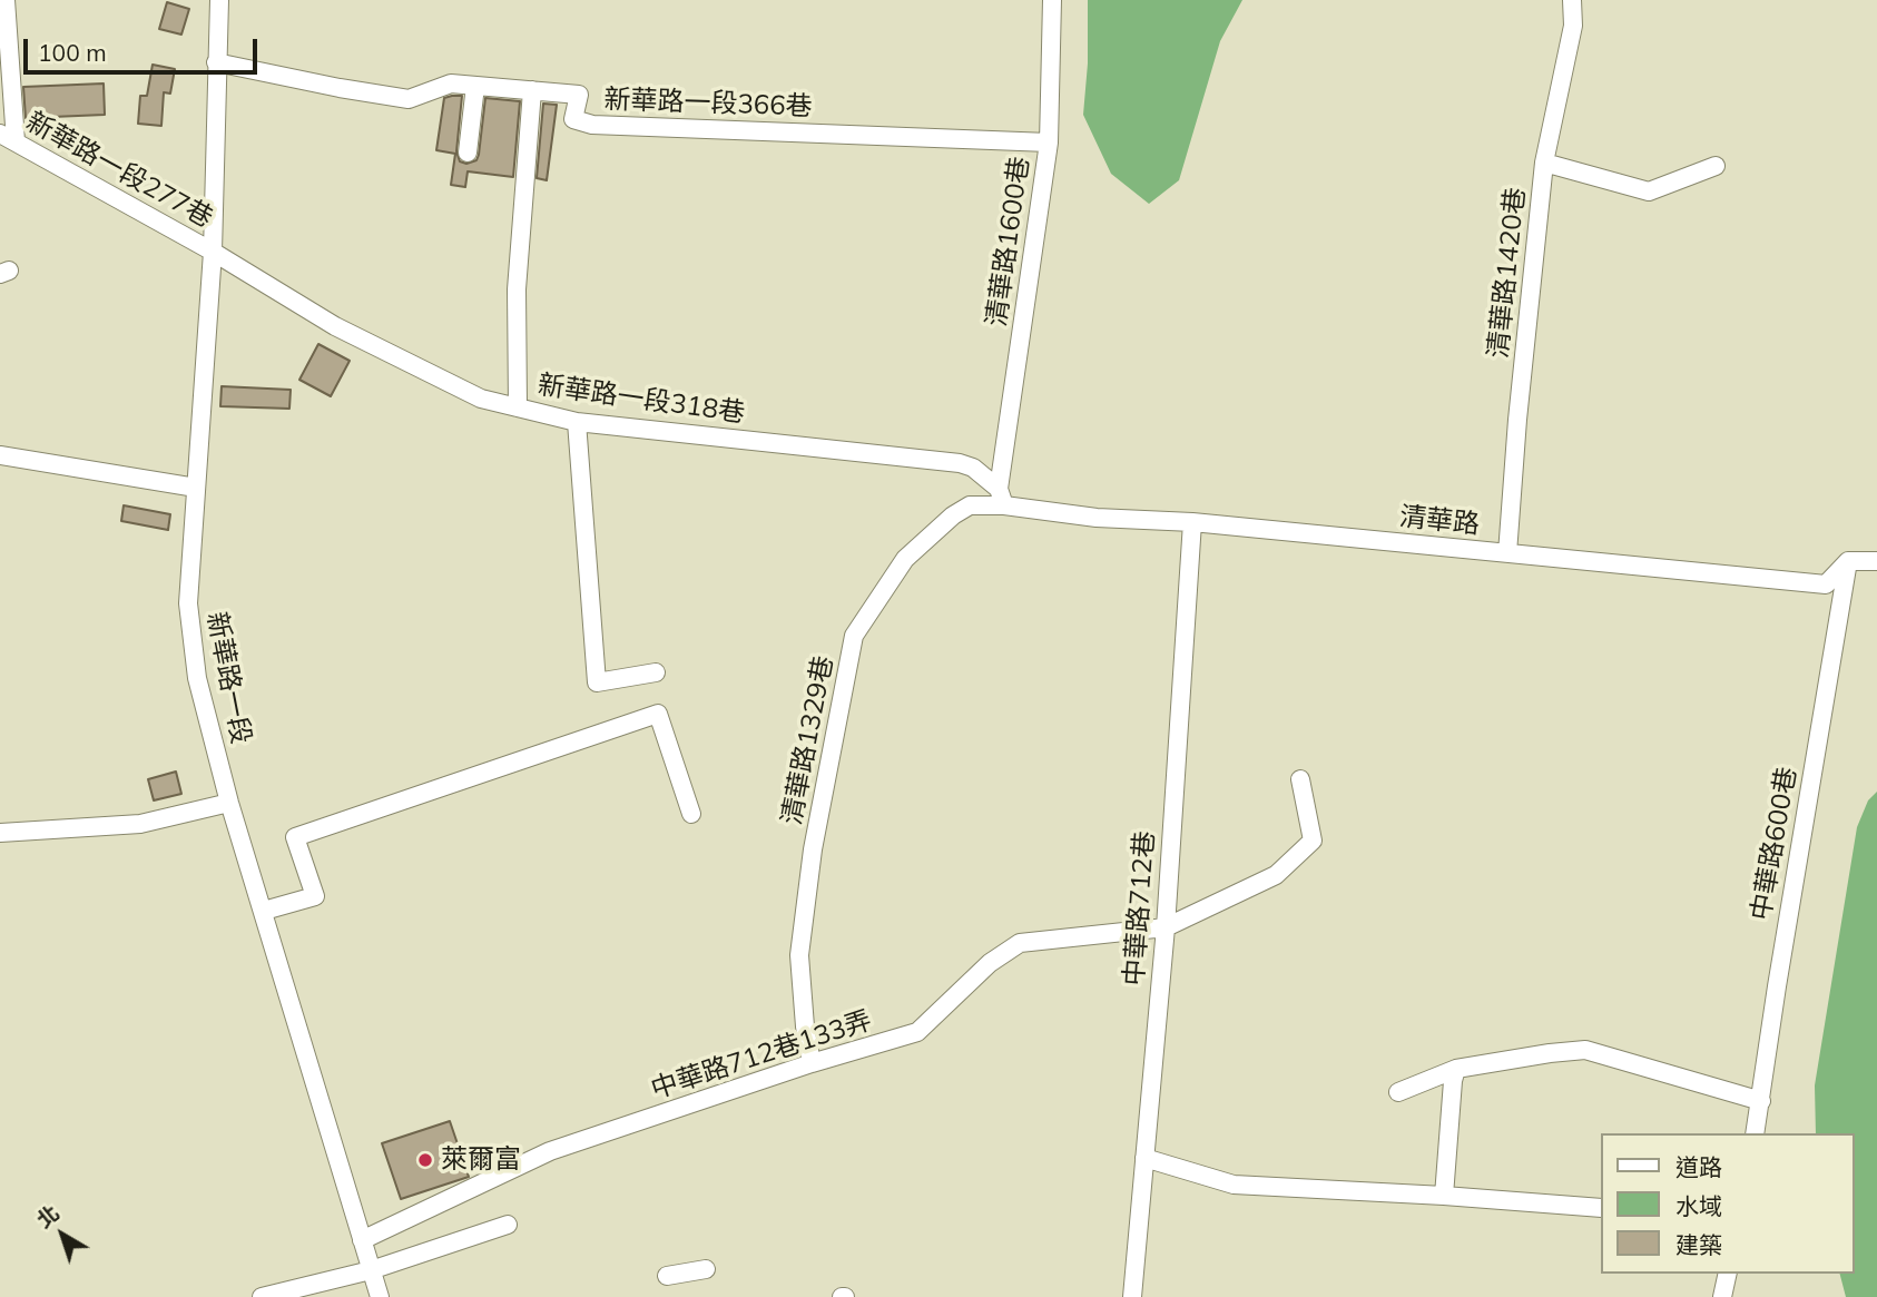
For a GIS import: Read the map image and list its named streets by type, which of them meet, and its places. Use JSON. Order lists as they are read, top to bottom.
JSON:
{
  "streets": {
    "street": [
      "新華路一段366巷",
      "新華路一段277巷",
      "清華路1600巷",
      "清華路1420巷",
      "新華路一段318巷",
      "清華路",
      "新華路一段",
      "清華路1329巷",
      "中華路600巷",
      "中華路712巷",
      "中華路712巷133弄"
    ]
  },
  "crossings": [
    ["新華路一段366巷", "清華路1600巷"],
    ["新華路一段366巷", "新華路一段"],
    ["新華路一段277巷", "新華路一段318巷"],
    ["新華路一段277巷", "新華路一段"],
    ["清華路1600巷", "新華路一段318巷"],
    ["清華路1600巷", "清華路"],
    ["清華路1600巷", "清華路1329巷"],
    ["清華路1420巷", "清華路"],
    ["新華路一段318巷", "清華路"],
    ["新華路一段318巷", "新華路一段"],
    ["新華路一段318巷", "清華路1329巷"],
    ["清華路", "清華路1329巷"],
    ["清華路", "中華路600巷"],
    ["清華路", "中華路712巷"],
    ["新華路一段", "中華路712巷133弄"],
    ["清華路1329巷", "中華路712巷133弄"],
    ["中華路712巷", "中華路712巷133弄"]
  ],
  "places": ["萊爾富"],
  "legend": ["道路", "水域", "建築"],
  "scale_bar": "100 m",
  "north": "top left"
}
